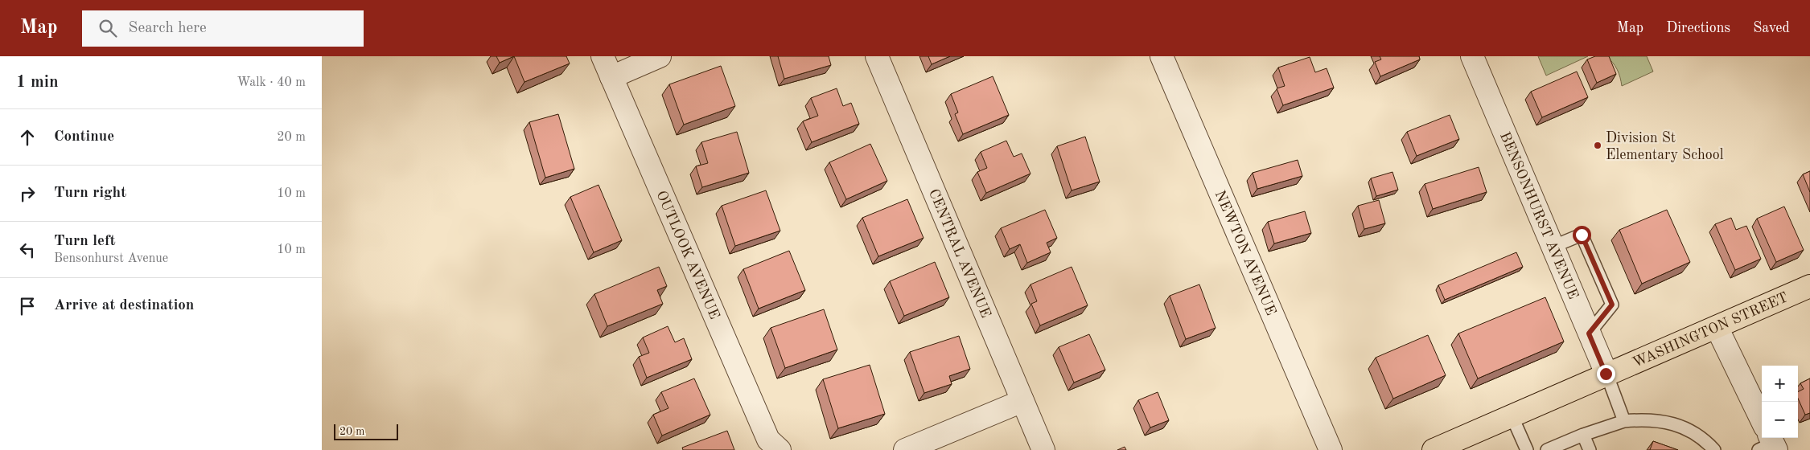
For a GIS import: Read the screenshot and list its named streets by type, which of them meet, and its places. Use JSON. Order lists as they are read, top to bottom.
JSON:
{
  "streets": {
    "highway": ["WASHINGTON STREET"],
    "street": [
      "BENSONHURST AVENUE",
      "CENTRAL AVENUE",
      "NEWTON AVENUE",
      "OUTLOOK AVENUE"
    ]
  },
  "crossings": [
    ["BENSONHURST AVENUE", "WASHINGTON STREET"]
  ],
  "places": ["Division St Elementary School"],
  "scale_bar": "20 m",
  "page": {
    "header": "Map",
    "search": "Search here",
    "nav": ["Map", "Directions", "Saved"],
    "heading": ["1 min", "Walk · 40 m"],
    "list": [
      ["Continue", "20 m"],
      ["Turn right", "10 m"],
      ["Turn left", "Bensonhurst Avenue", "10 m"],
      "Arrive at destination"
    ],
    "map_buttons": ["+", "−"],
    "scale": "20 m"
  }
}
